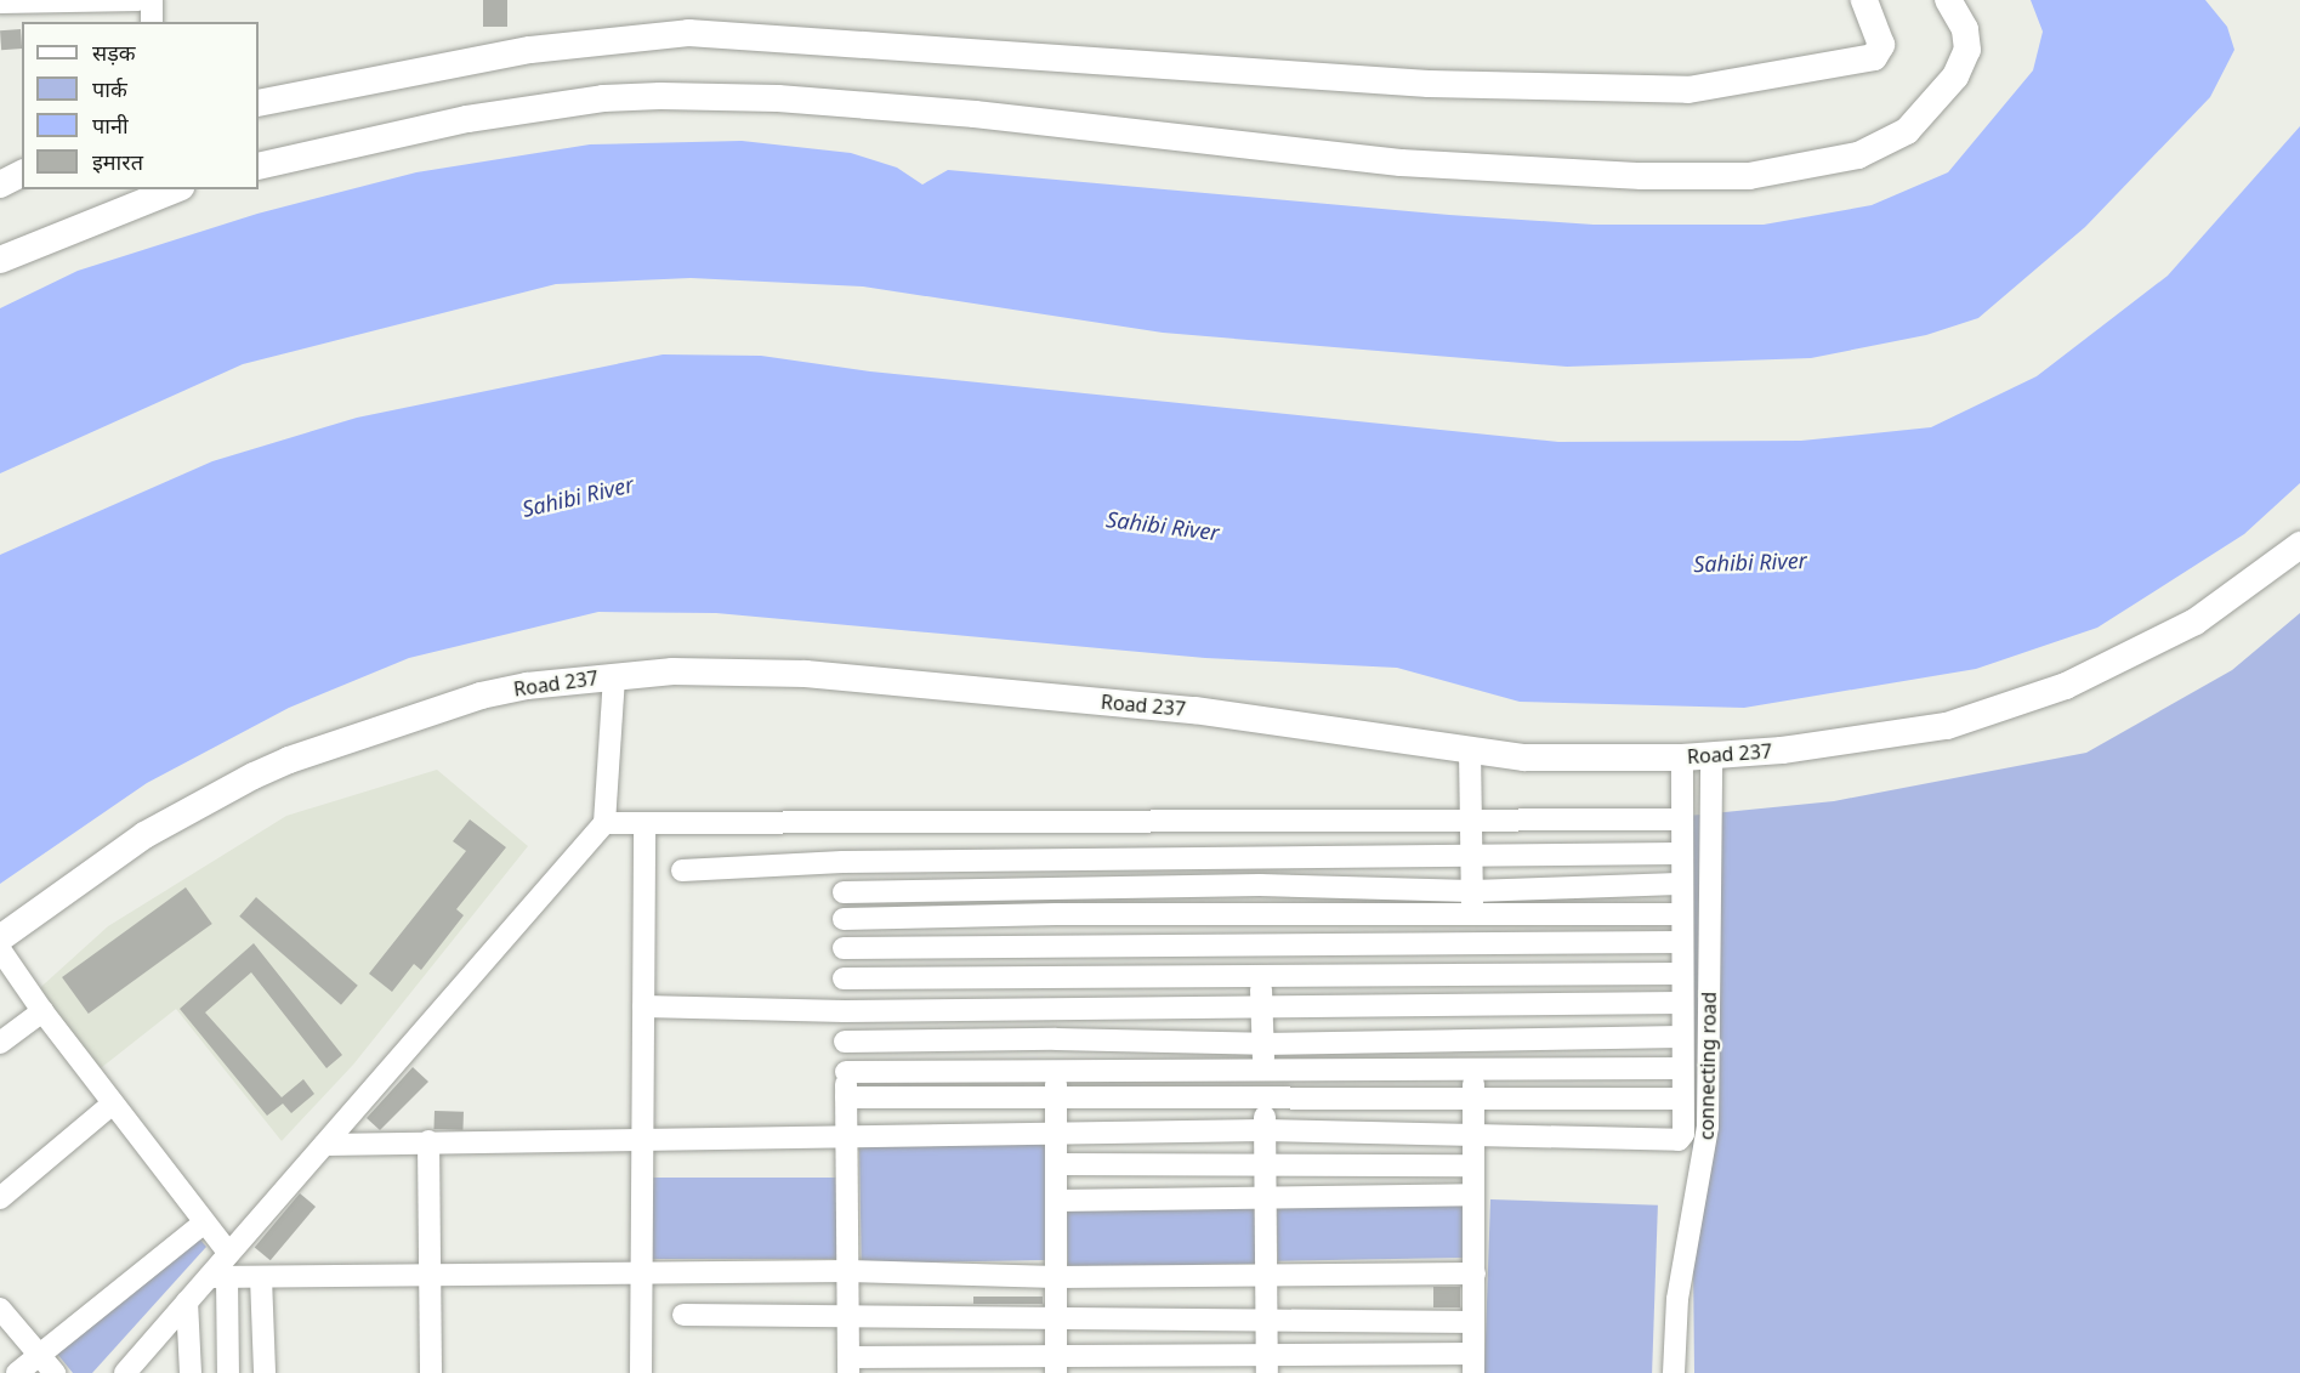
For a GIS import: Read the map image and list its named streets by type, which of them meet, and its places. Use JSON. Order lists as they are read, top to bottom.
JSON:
{
  "streets": {
    "street": ["Road 237", "connecting road"]
  },
  "crossings": [
    ["Road 237", "connecting road"]
  ],
  "water": ["Sahibi River"],
  "legend": [
    "सड़क",
    "पार्क",
    "पानी",
    "इमारत"
  ]
}
